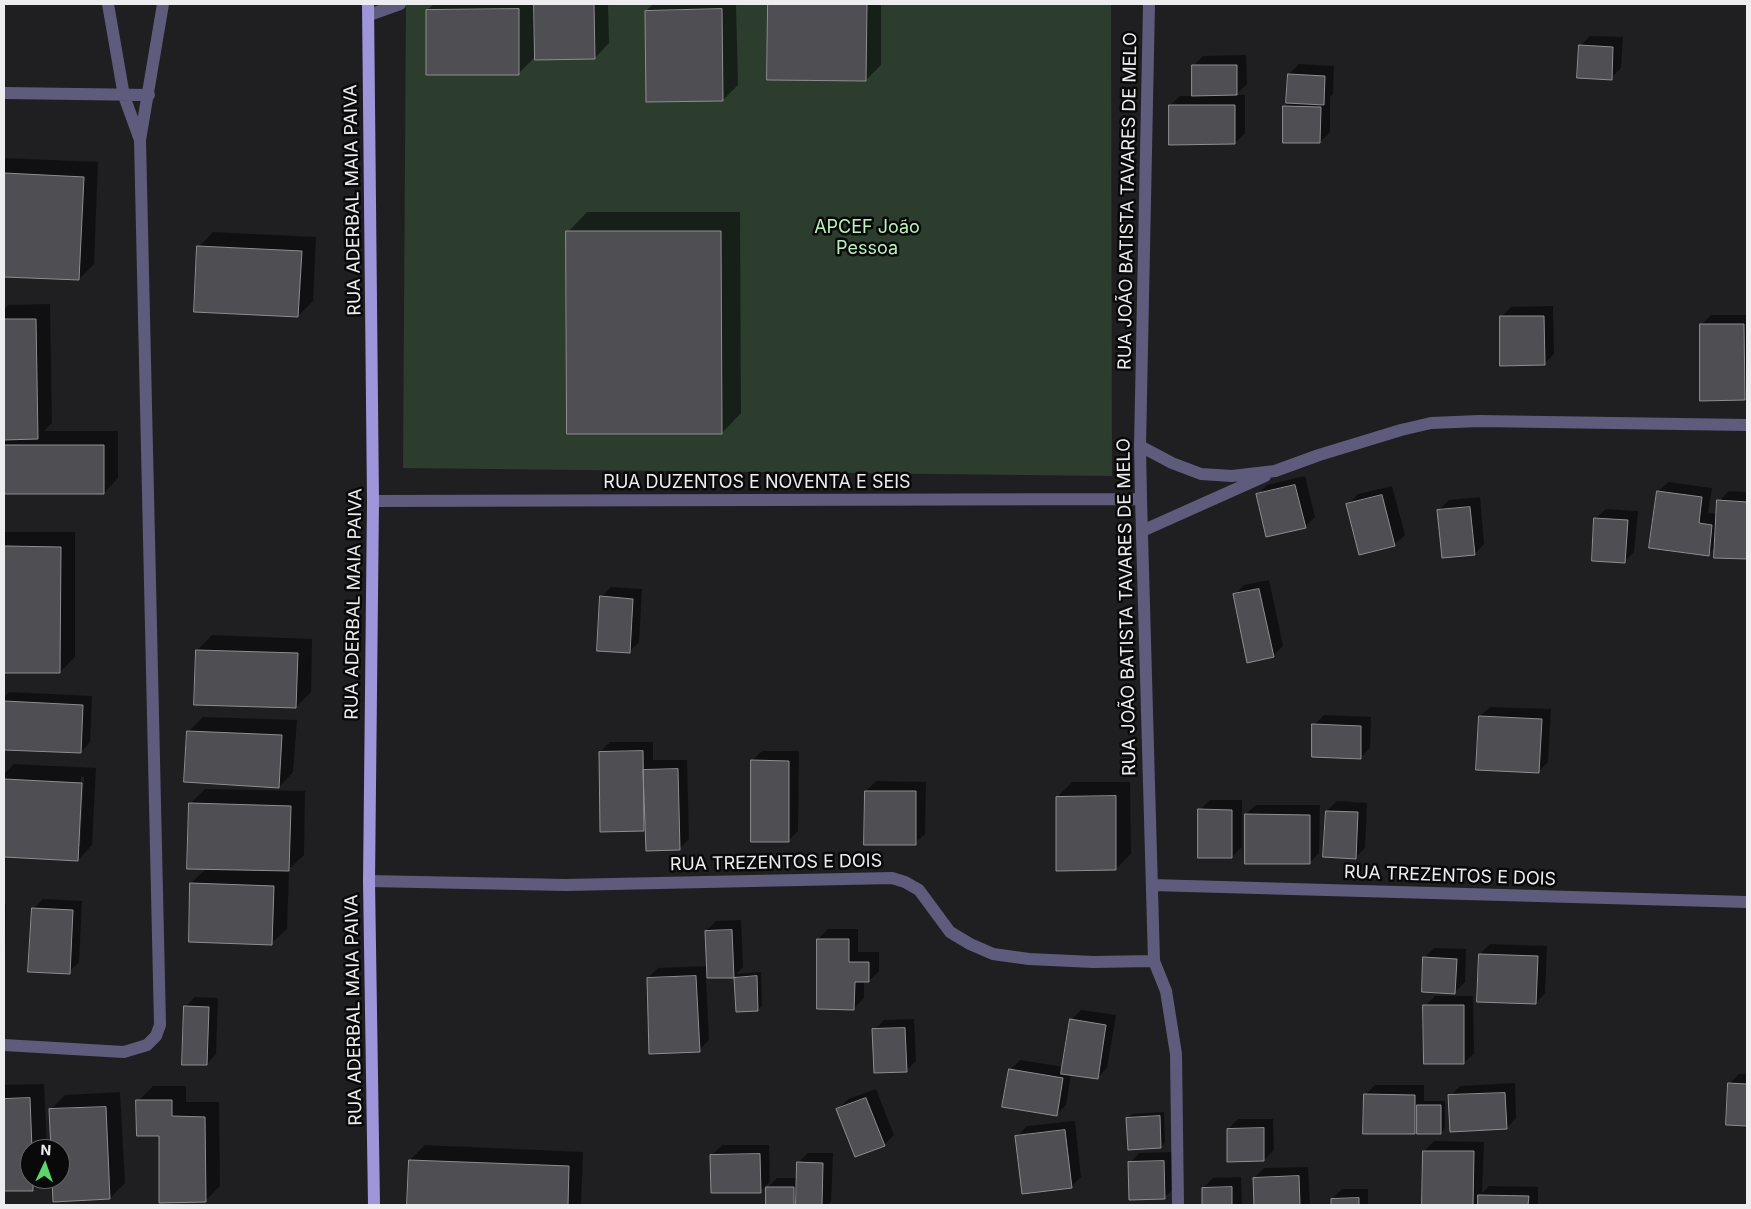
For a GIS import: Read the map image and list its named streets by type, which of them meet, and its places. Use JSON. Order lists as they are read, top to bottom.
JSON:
{
  "streets": {
    "main road": ["RUA ADERBAL MAIA PAIVA"],
    "street": ["RUA JOÃO BATISTA TAVARES DE MELO", "RUA DUZENTOS E NOVENTA E SEIS", "RUA TREZENTOS E DOIS"]
  },
  "crossings": [
    ["RUA ADERBAL MAIA PAIVA", "RUA DUZENTOS E NOVENTA E SEIS"],
    ["RUA ADERBAL MAIA PAIVA", "RUA TREZENTOS E DOIS"],
    ["RUA JOÃO BATISTA TAVARES DE MELO", "RUA DUZENTOS E NOVENTA E SEIS"],
    ["RUA JOÃO BATISTA TAVARES DE MELO", "RUA TREZENTOS E DOIS"]
  ],
  "parks": ["APCEF João Pessoa"],
  "north": "top"
}
